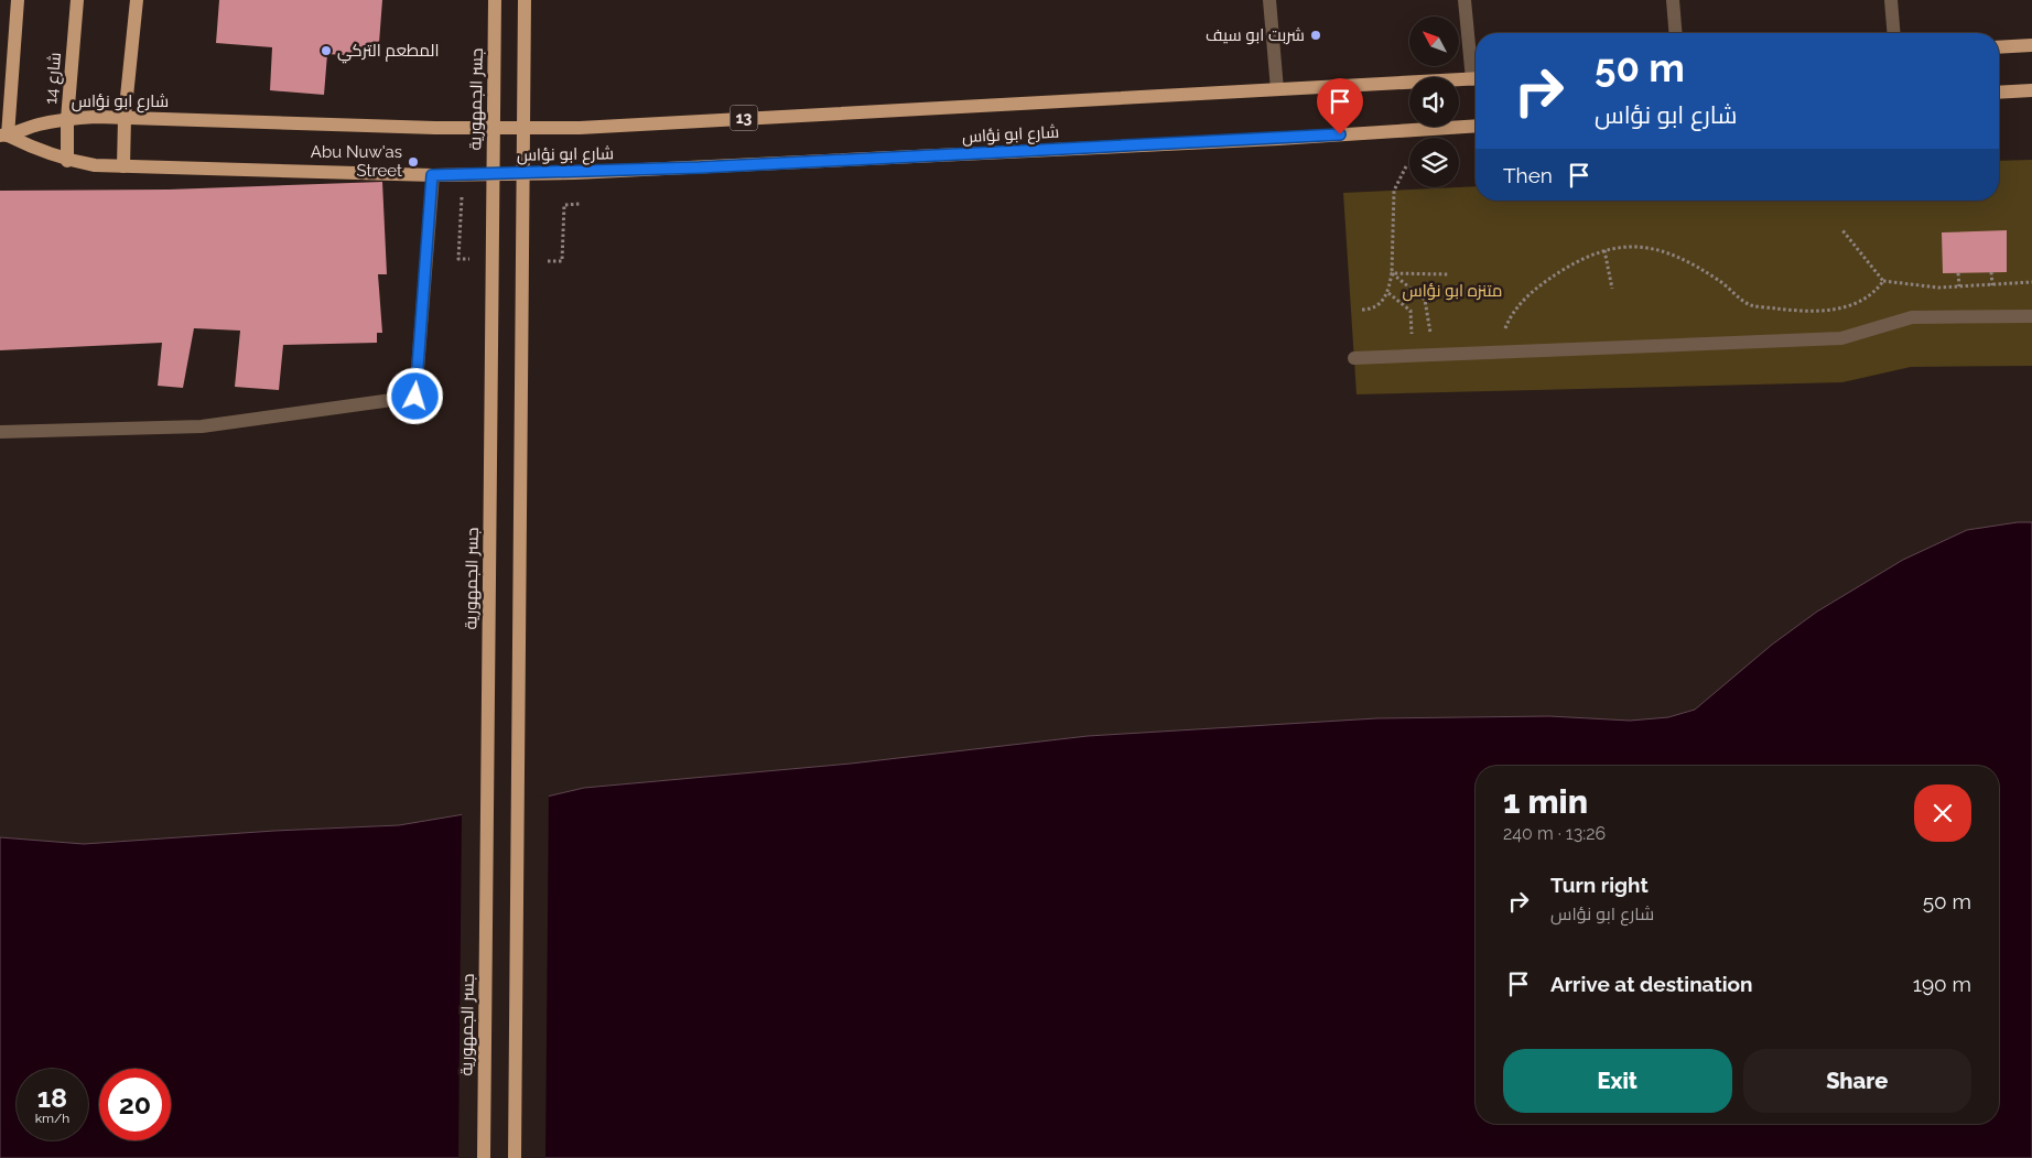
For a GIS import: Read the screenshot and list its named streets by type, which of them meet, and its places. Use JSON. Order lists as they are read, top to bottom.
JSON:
{
  "streets": {
    "main road": [
      "شارع 14",
      "جسر الجمهورية",
      "شارع ابو نؤاس",
      "13"
    ]
  },
  "crossings": [
    ["شارع 14", "شارع ابو نؤاس"]
  ],
  "parks": ["متنزه ابو نؤاس"],
  "places": ["شربت ابو سيف", "المطعم التركي", "Abu Nuw'as Street"],
  "north": "top left",
  "page": {
    "turn": ["50 m", "شارع ابو نؤاس"],
    "then": "Then",
    "heading": ["1 min", "240 m · 13:26"],
    "list": [
      {
        "name": "Turn right",
        "note": "شارع ابو نؤاس",
        "value": "50 m"
      },
      {
        "name": "Arrive at destination",
        "value": "190 m"
      }
    ],
    "buttons": ["Exit", "Share"],
    "speed": "18 km/h",
    "limit": "20"
  }
}
